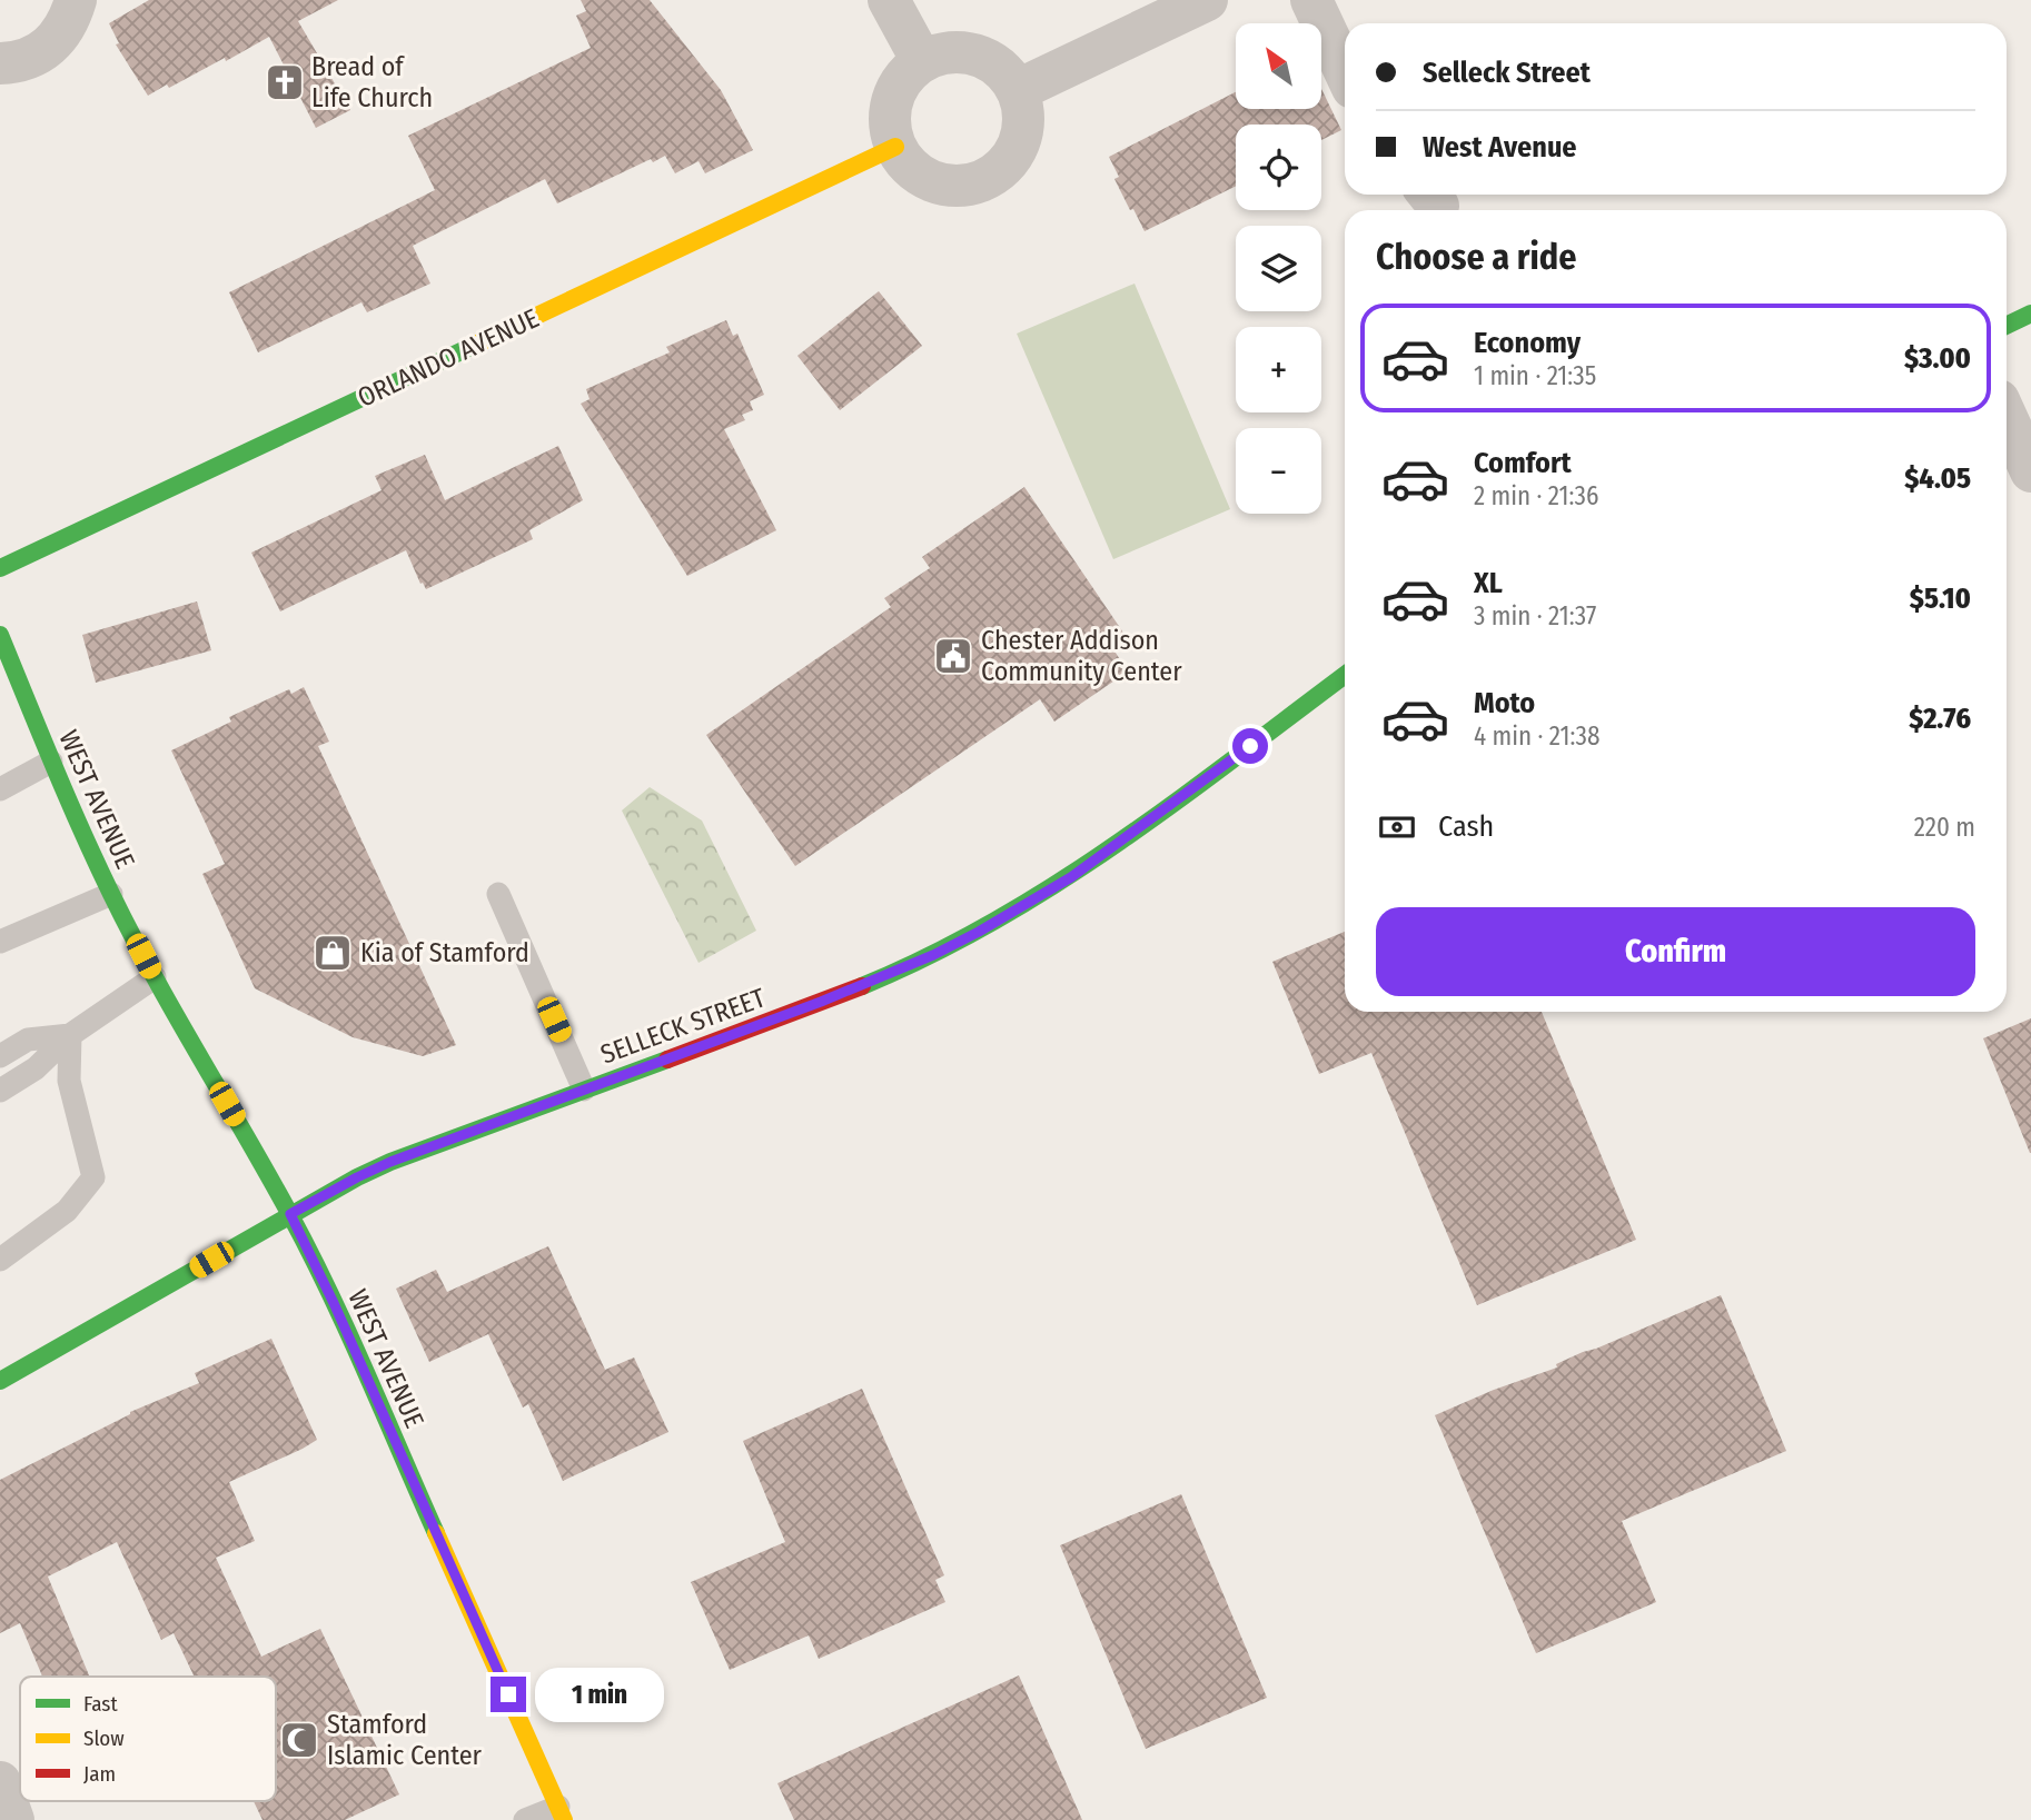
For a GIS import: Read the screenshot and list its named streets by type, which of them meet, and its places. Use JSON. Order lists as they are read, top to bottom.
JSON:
{
  "streets": {
    "street": ["ORLANDO AVENUE", "WEST AVENUE", "SELLECK STREET"]
  },
  "crossings": [
    ["WEST AVENUE", "SELLECK STREET"]
  ],
  "places": {
    "church": ["Bread of Life Church"],
    "public building": ["Chester Addison Community Center"],
    "shop": ["Kia of Stamford"],
    "mosque": ["Stamford Islamic Center"]
  },
  "legend": ["Fast", "Slow", "Jam"],
  "north": "top left",
  "page": {
    "map_buttons": ["+", "−"],
    "banner": ["Selleck Street", "West Avenue"],
    "heading": "Choose a ride",
    "list": [
      {
        "name": "Economy",
        "note": "1 min · 21:35",
        "value": "$3.00"
      },
      {
        "name": "Comfort",
        "note": "2 min · 21:36",
        "value": "$4.05"
      },
      {
        "name": "XL",
        "note": "3 min · 21:37",
        "value": "$5.10"
      },
      {
        "name": "Moto",
        "note": "4 min · 21:38",
        "value": "$2.76"
      }
    ],
    "pay": ["Cash", "220 m"],
    "buttons": "Confirm",
    "bubble": "1 min"
  }
}
